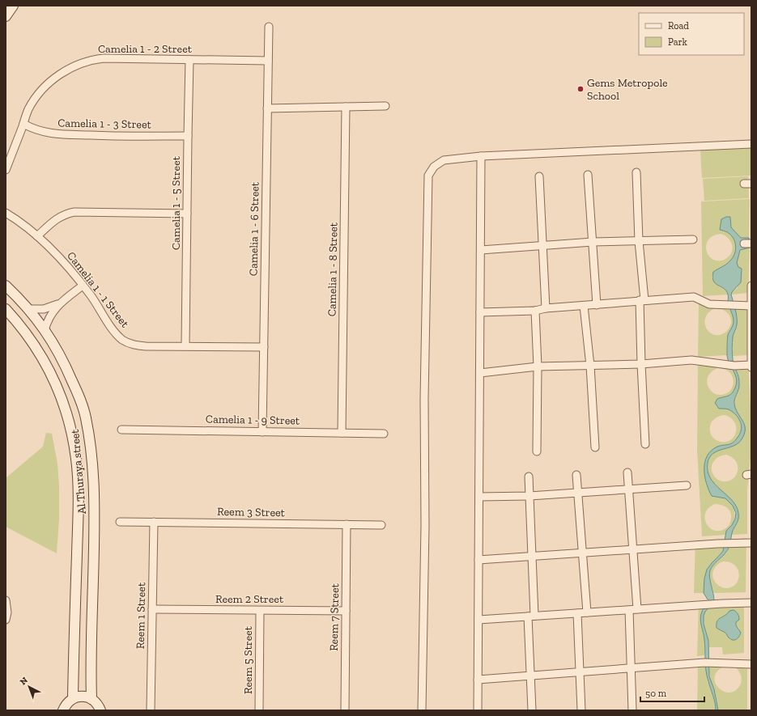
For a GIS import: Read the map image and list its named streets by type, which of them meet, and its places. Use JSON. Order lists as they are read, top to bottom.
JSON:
{
  "streets": {
    "street": [
      "Camelia 1 - 2 Street",
      "Camelia 1 - 3 Street",
      "Camelia 1 - 5 Street",
      "Camelia 1 - 6 Street",
      "Camelia 1 - 8 Street",
      "Camelia 1 - 1 Street",
      "Camelia 1 - 9 Street",
      "Al Thuraya street",
      "Reem 3 Street",
      "Reem 2 Street",
      "Reem 1 Street",
      "Reem 7 Street",
      "Reem 5 Street"
    ]
  },
  "crossings": [
    ["Camelia 1 - 2 Street", "Camelia 1 - 3 Street"],
    ["Camelia 1 - 2 Street", "Camelia 1 - 5 Street"],
    ["Camelia 1 - 2 Street", "Camelia 1 - 6 Street"],
    ["Camelia 1 - 3 Street", "Camelia 1 - 5 Street"],
    ["Camelia 1 - 5 Street", "Camelia 1 - 1 Street"],
    ["Camelia 1 - 6 Street", "Camelia 1 - 1 Street"],
    ["Camelia 1 - 6 Street", "Camelia 1 - 9 Street"],
    ["Camelia 1 - 8 Street", "Camelia 1 - 9 Street"],
    ["Reem 3 Street", "Reem 1 Street"],
    ["Reem 3 Street", "Reem 7 Street"],
    ["Reem 2 Street", "Reem 1 Street"],
    ["Reem 2 Street", "Reem 7 Street"],
    ["Reem 2 Street", "Reem 5 Street"]
  ],
  "places": ["Gems Metropole School"],
  "legend": ["Road", "Park"],
  "scale_bar": "50 m",
  "north": "top left"
}
